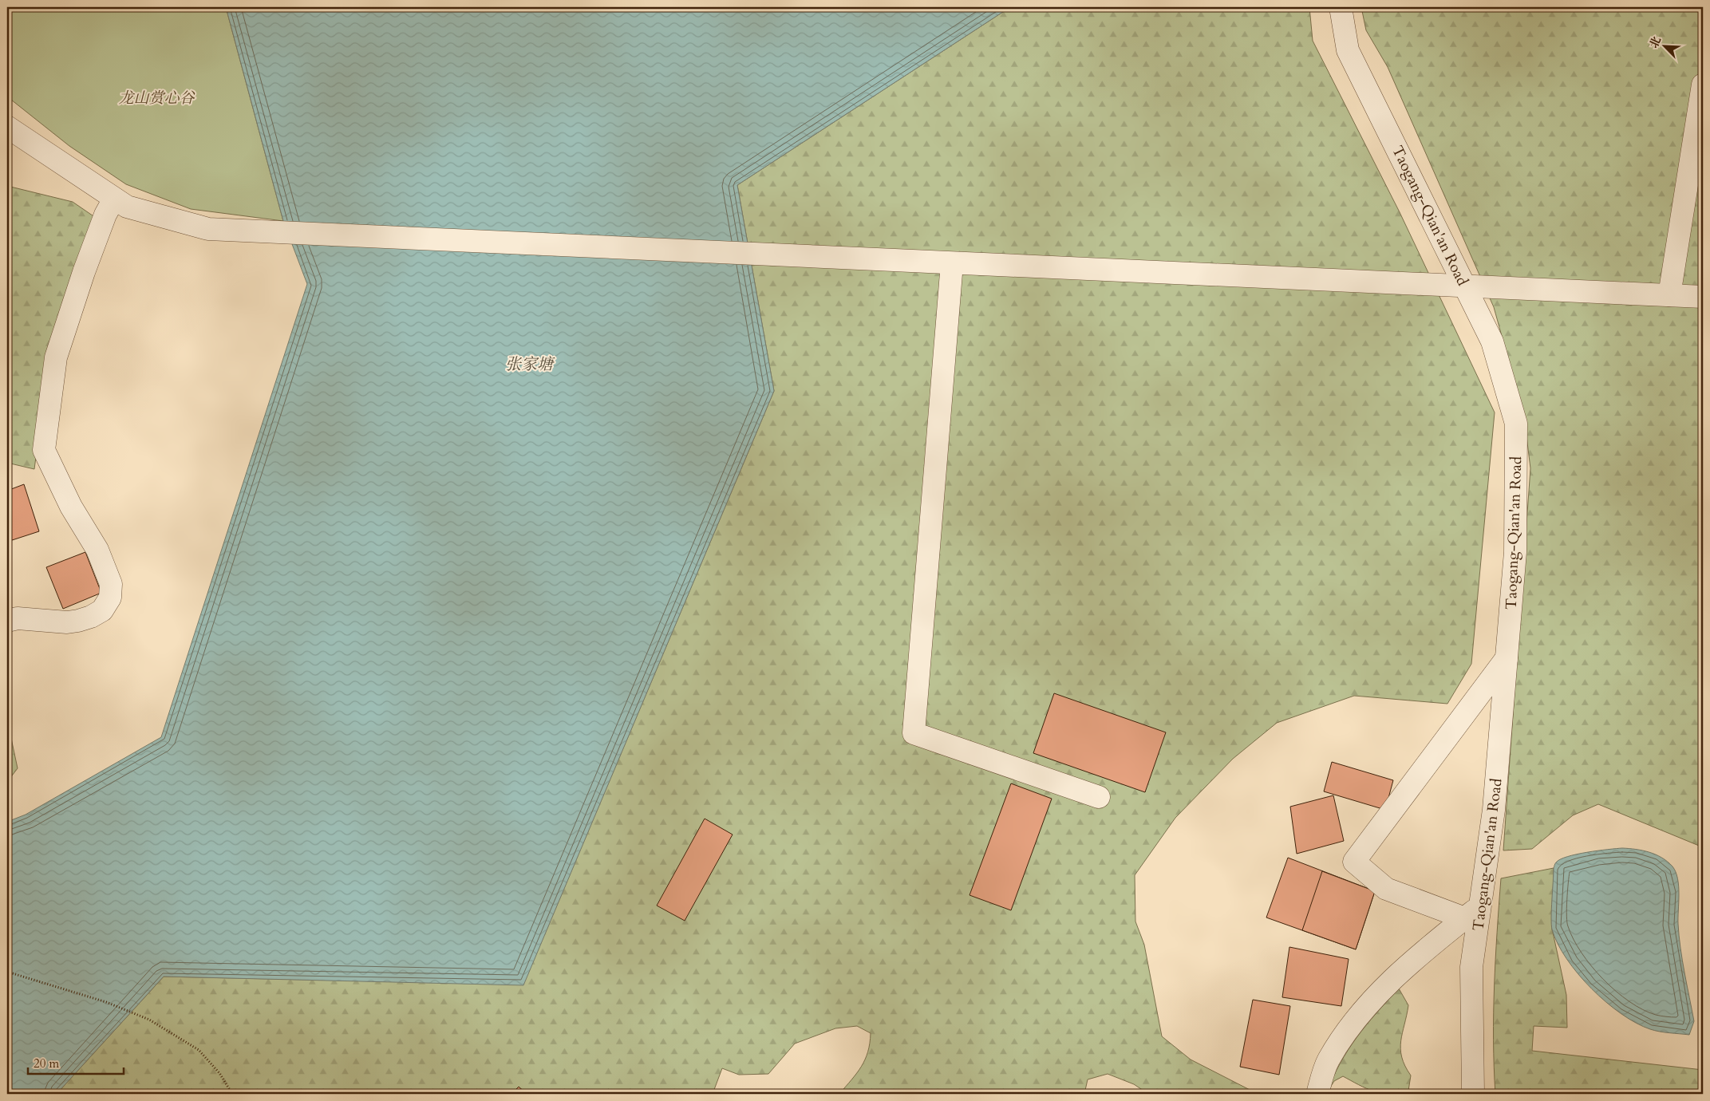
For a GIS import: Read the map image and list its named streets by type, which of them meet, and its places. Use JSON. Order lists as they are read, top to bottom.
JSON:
{
  "streets": {
    "street": ["Taogang-Qian'an Road"]
  },
  "water": ["张家塘"],
  "parks": ["龙山赏心谷"],
  "scale_bar": "20 m",
  "north": "top left"
}
